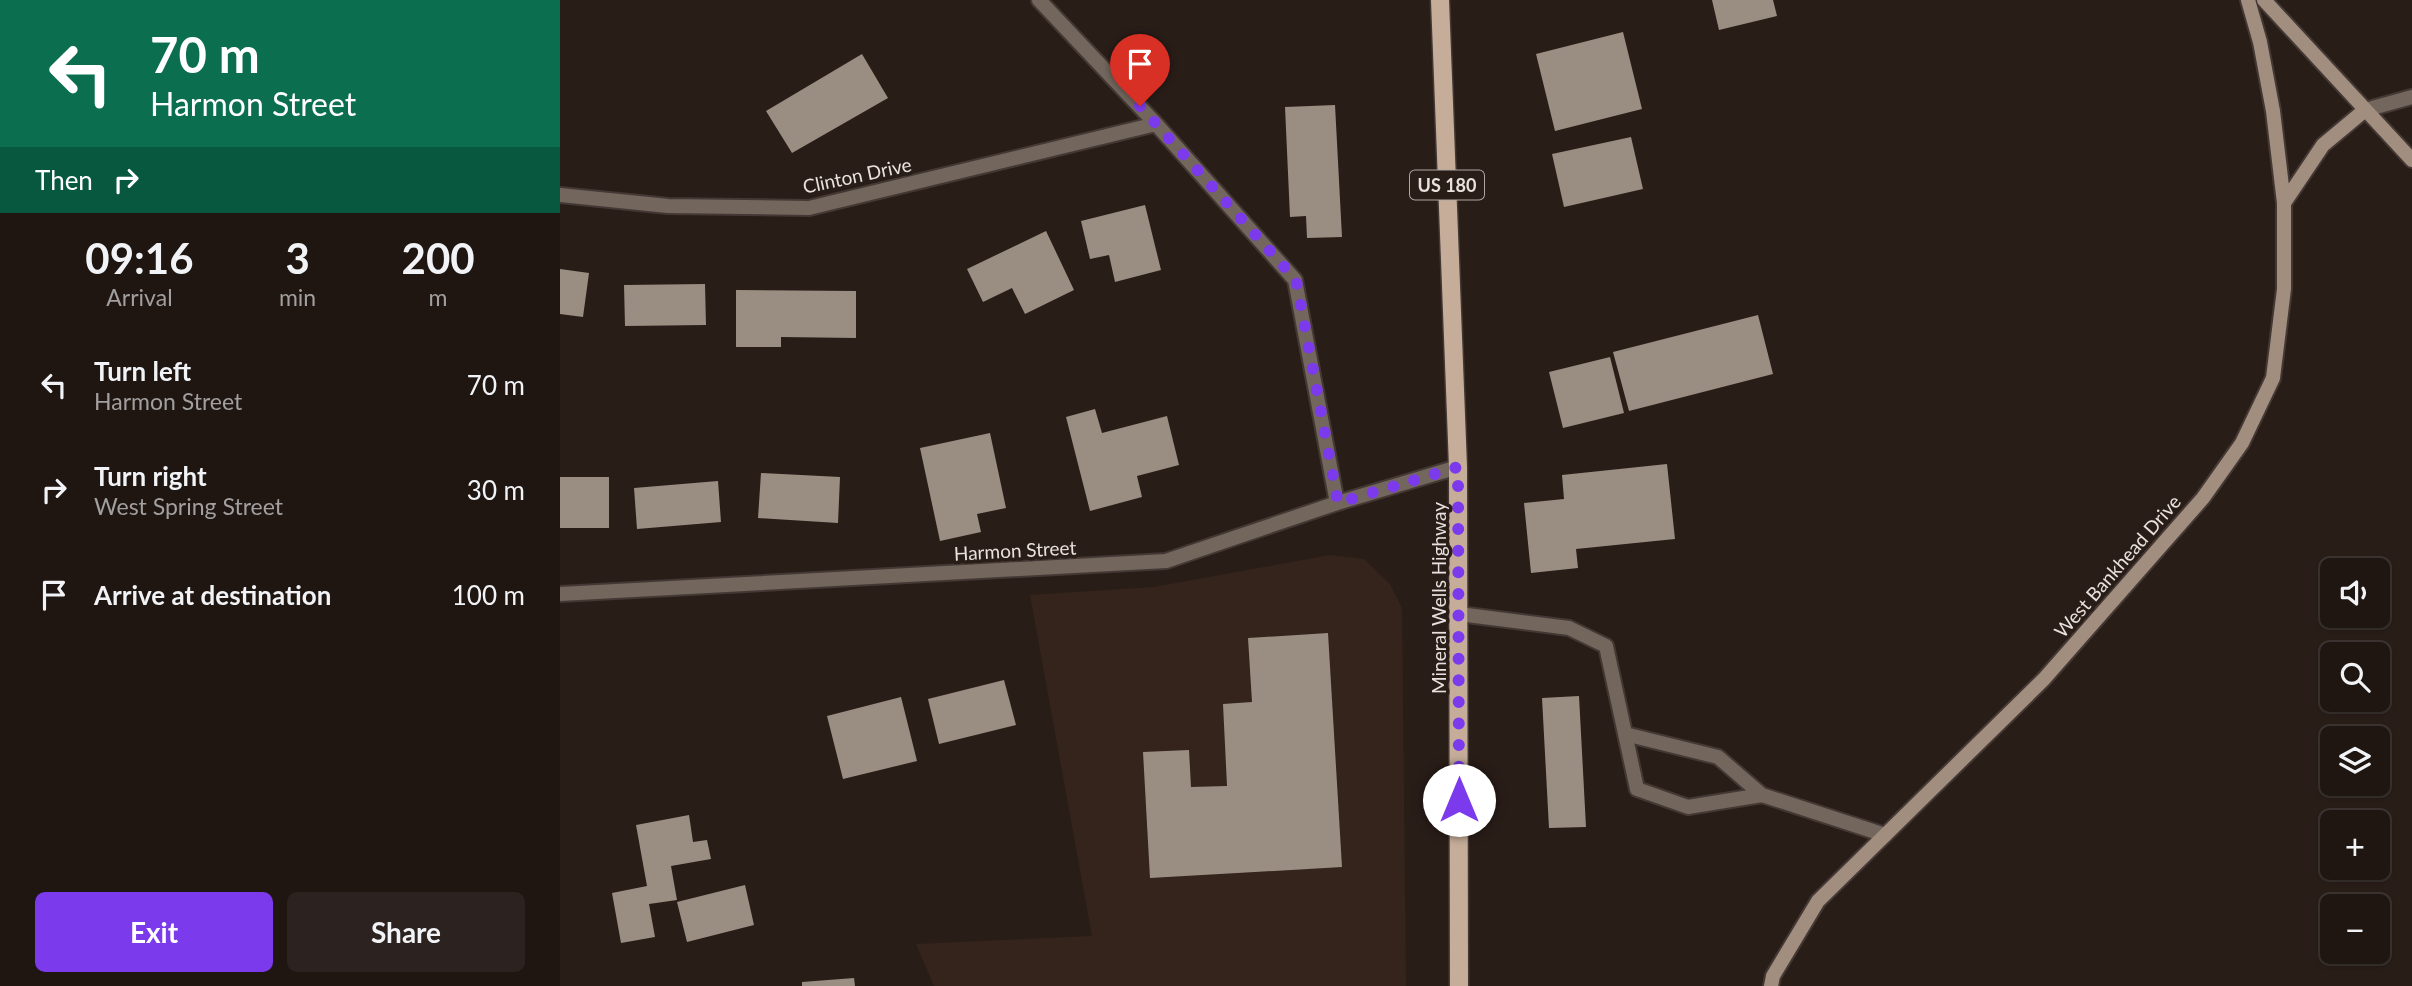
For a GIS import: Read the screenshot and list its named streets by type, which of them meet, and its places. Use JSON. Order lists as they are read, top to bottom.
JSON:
{
  "streets": {
    "main road": ["US 180", "Mineral Wells Highway"],
    "street": ["Clinton Drive", "Harmon Street", "West Bankhead Drive"]
  },
  "crossings": [
    ["Harmon Street", "Mineral Wells Highway"]
  ],
  "page": {
    "turn": ["70 m", "Harmon Street"],
    "then": "Then",
    "eta": [
      "09:16",
      "Arrival",
      "3",
      "min",
      "200",
      "m"
    ],
    "list": [
      {
        "name": "Turn left",
        "note": "Harmon Street",
        "value": "70 m"
      },
      {
        "name": "Turn right",
        "note": "West Spring Street",
        "value": "30 m"
      },
      {
        "name": "Arrive at destination",
        "value": "100 m"
      }
    ],
    "map_buttons": ["+", "−"],
    "buttons": ["Exit", "Share"]
  }
}
